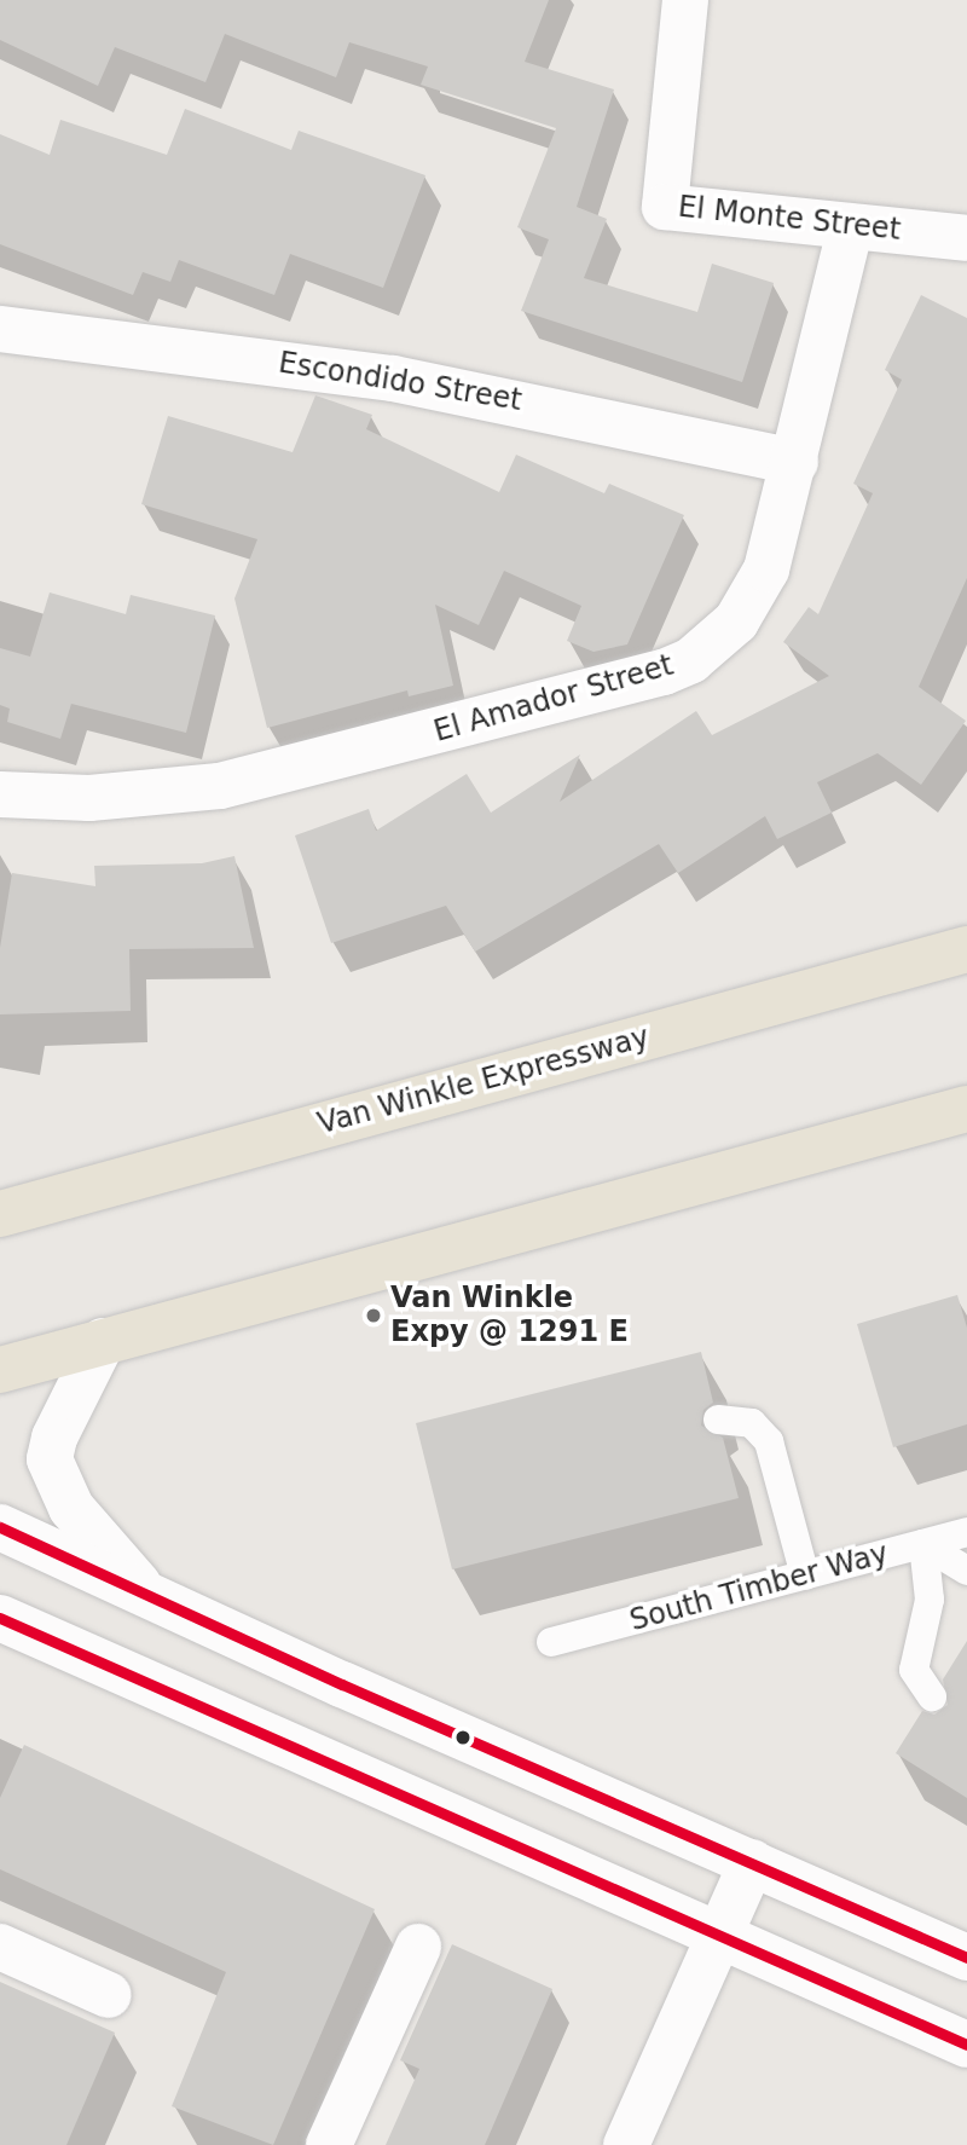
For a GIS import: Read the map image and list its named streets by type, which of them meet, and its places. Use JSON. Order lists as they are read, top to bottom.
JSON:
{
  "streets": {
    "main road": ["Van Winkle Expressway"],
    "street": ["El Monte Street", "Escondido Street", "El Amador Street"],
    "lane": ["South Timber Way"]
  },
  "crossings": [
    ["El Monte Street", "El Amador Street"],
    ["Escondido Street", "El Amador Street"]
  ],
  "places": ["Van Winkle Expy @ 1291 E"]
}
